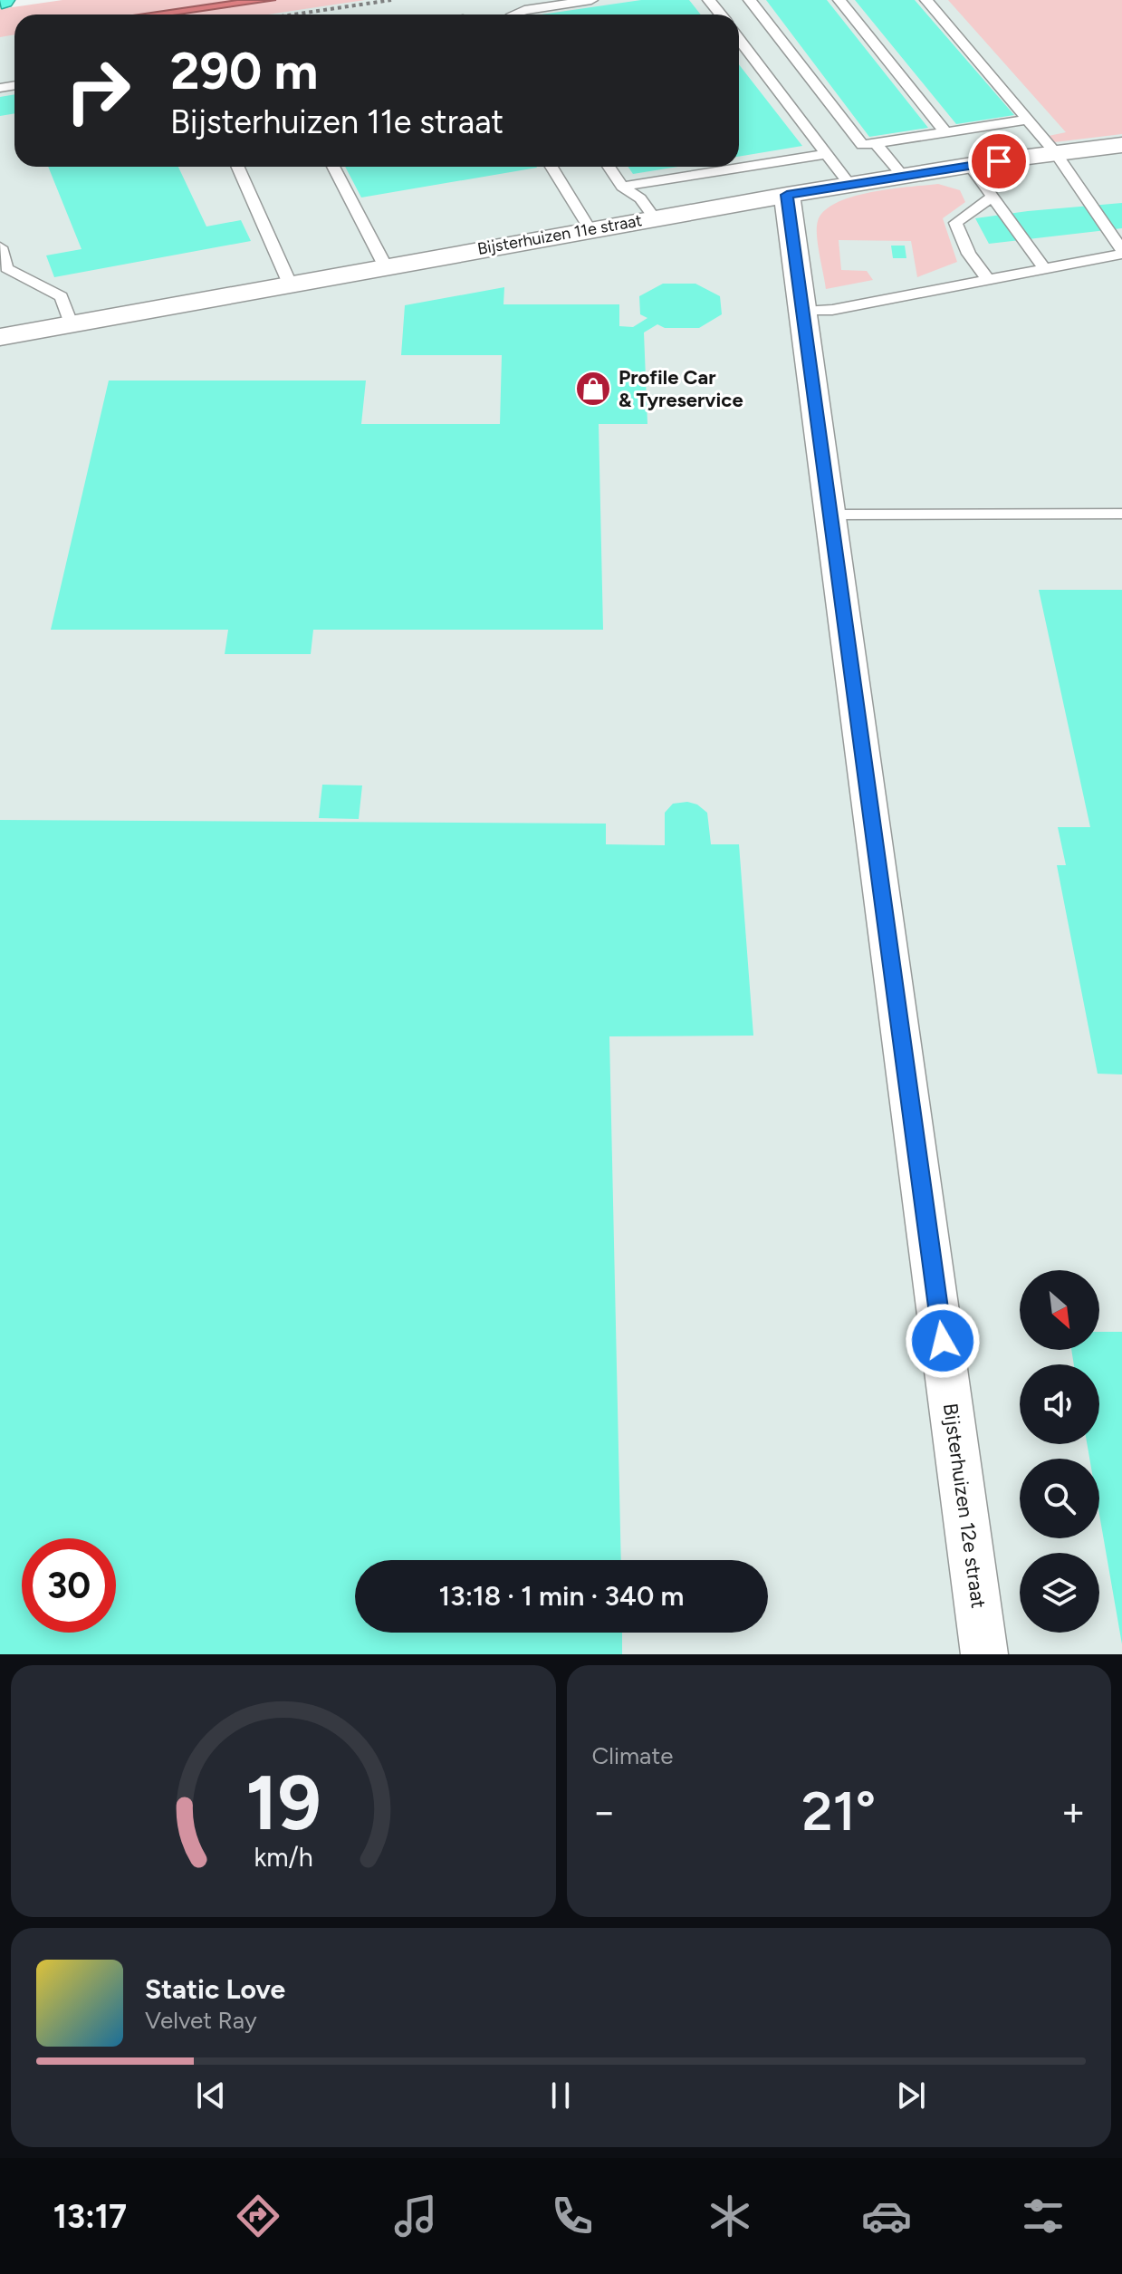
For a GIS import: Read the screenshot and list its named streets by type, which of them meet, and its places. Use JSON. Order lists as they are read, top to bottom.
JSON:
{
  "streets": {
    "street": ["Bijsterhuizen 11e straat", "Bijsterhuizen 12e straat"]
  },
  "crossings": [
    ["Bijsterhuizen 11e straat", "Bijsterhuizen 12e straat"]
  ],
  "places": {
    "shop": ["Profile Car & Tyreservice"]
  },
  "north": "bottom right",
  "page": {
    "turn": ["290 m", "Bijsterhuizen 11e straat"],
    "limit": "30",
    "trip": "13:18 · 1 min · 340 m",
    "tile": "Climate",
    "heat": ["−", "21°", "+"],
    "song": ["Static Love", "Velvet Ray"],
    "tabs": "13:17",
    "gauge": ["19", "km/h"]
  }
}
